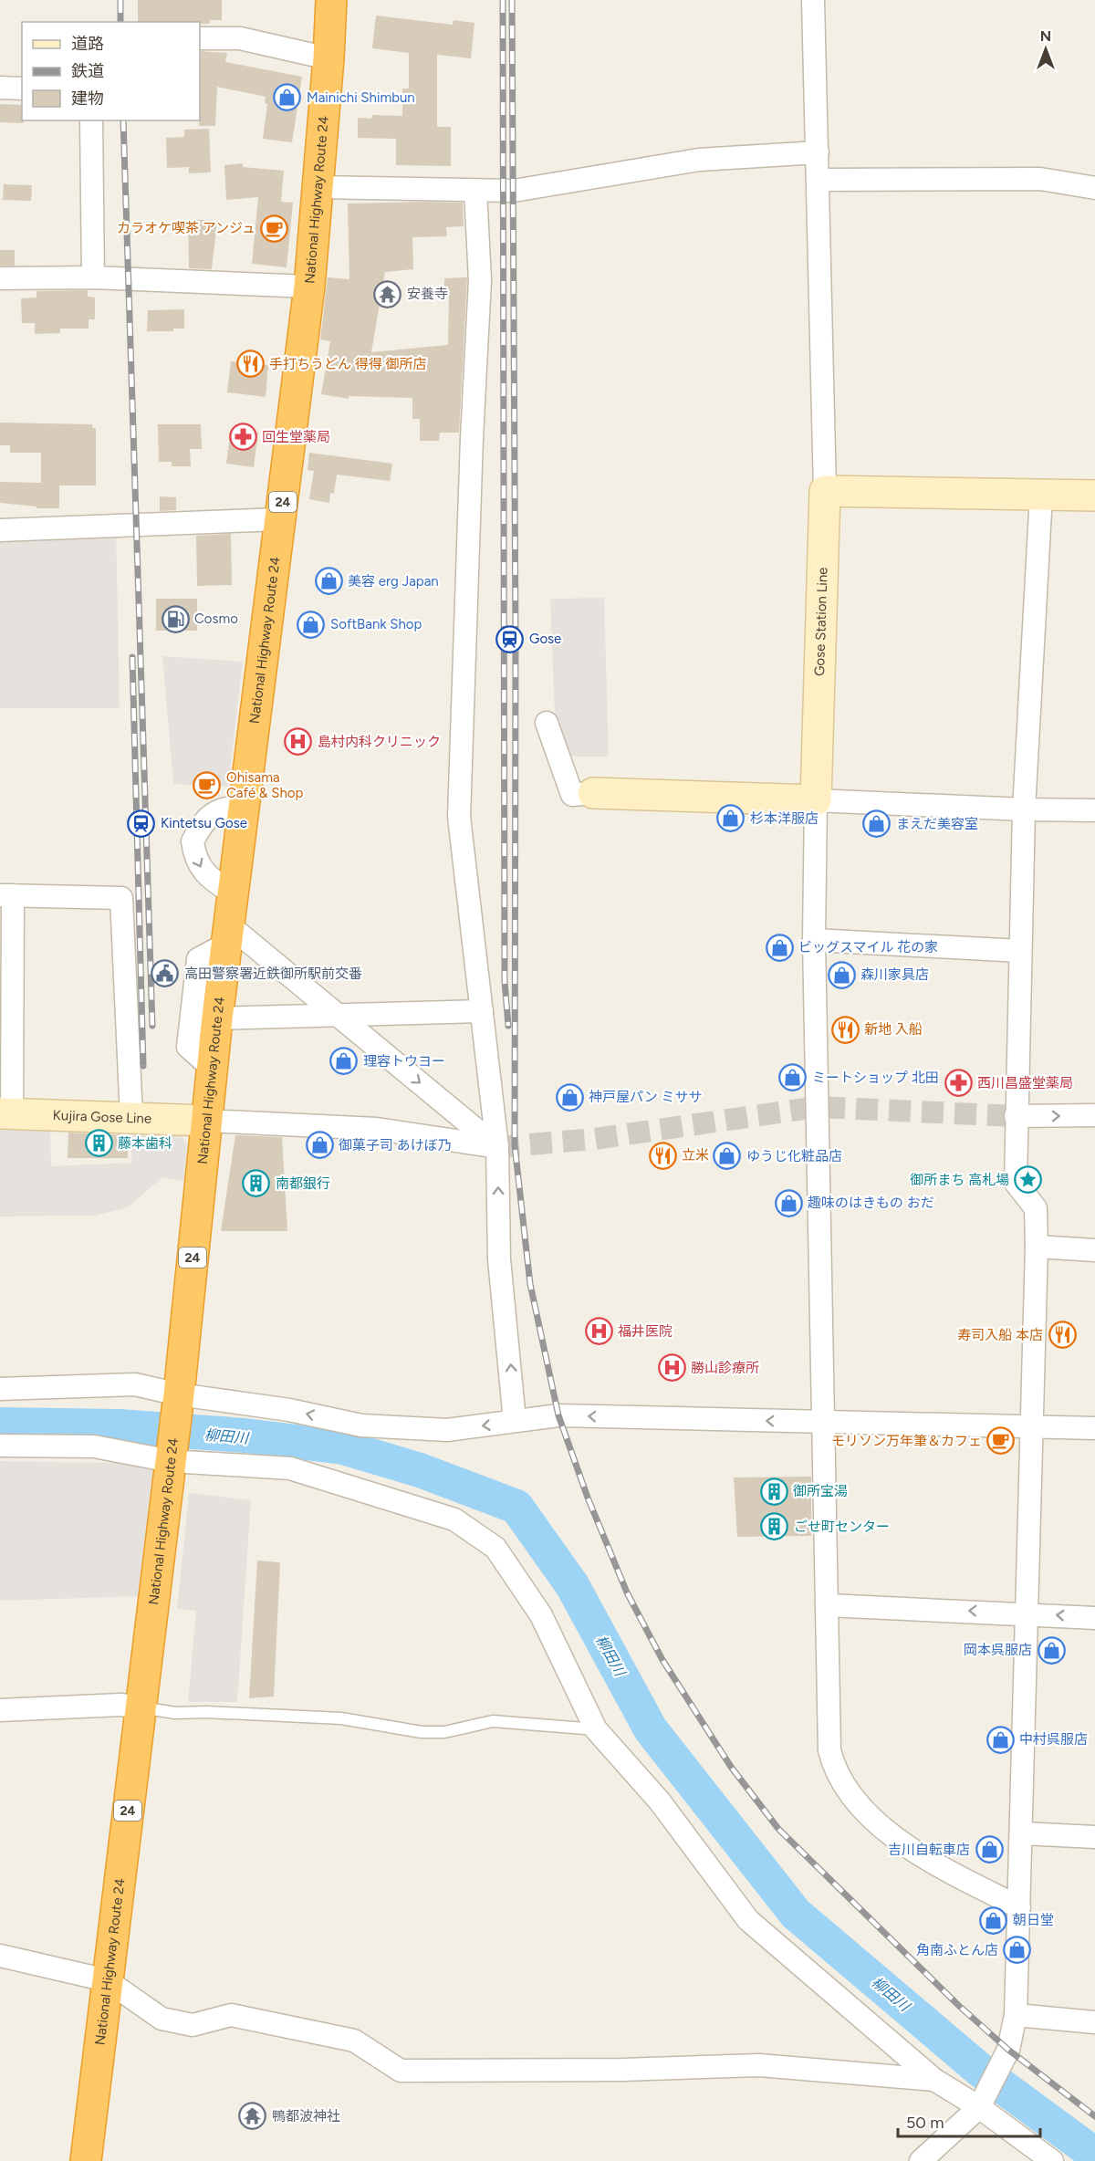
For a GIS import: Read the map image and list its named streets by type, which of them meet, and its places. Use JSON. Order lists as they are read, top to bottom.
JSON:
{
  "streets": {
    "highway": ["National Highway Route 24", "24"],
    "main road": ["Gose Station Line", "Kujira Gose Line"]
  },
  "crossings": [
    ["National Highway Route 24", "Kujira Gose Line"]
  ],
  "water": ["柳田川"],
  "places": {
    "shop": [
      "Mainichi Shimbun",
      "美容 erg Japan",
      "SoftBank Shop",
      "杉本洋服店",
      "まえだ美容室",
      "ビッグスマイル 花の家",
      "森川家具店",
      "理容トウヨー",
      "ミートショップ 北田",
      "神戸屋パン ミササ",
      "御菓子司 あけぼ乃",
      "ゆうじ化粧品店",
      "趣味のはきもの おだ",
      "岡本呉服店",
      "中村呉服店",
      "吉川自転車店",
      "朝日堂",
      "角南ふとん店"
    ],
    "cafe": ["カラオケ喫茶 アンジュ", "Ohisama Café & Shop", "モリソン万年筆＆カフェ"],
    "temple": ["安養寺", "鴨都波神社"],
    "restaurant": [
      "手打ちうどん 得得 御所店",
      "新地 入船",
      "立米",
      "寿司入船 本店"
    ],
    "pharmacy": ["回生堂薬局", "西川昌盛堂薬局"],
    "fuel station": ["Cosmo"],
    "station": ["Gose", "Kintetsu Gose"],
    "hospital": ["島村内科クリニック", "福井医院", "勝山診療所"],
    "public building": ["高田警察署近鉄御所駅前交番"],
    "building": [
      "藤本歯科",
      "南都銀行",
      "御所宝湯",
      "ごせ町センター"
    ],
    "place": ["御所まち 高札場"]
  },
  "legend": ["道路", "鉄道", "建物"],
  "scale_bar": "50 m",
  "north": "top"
}
